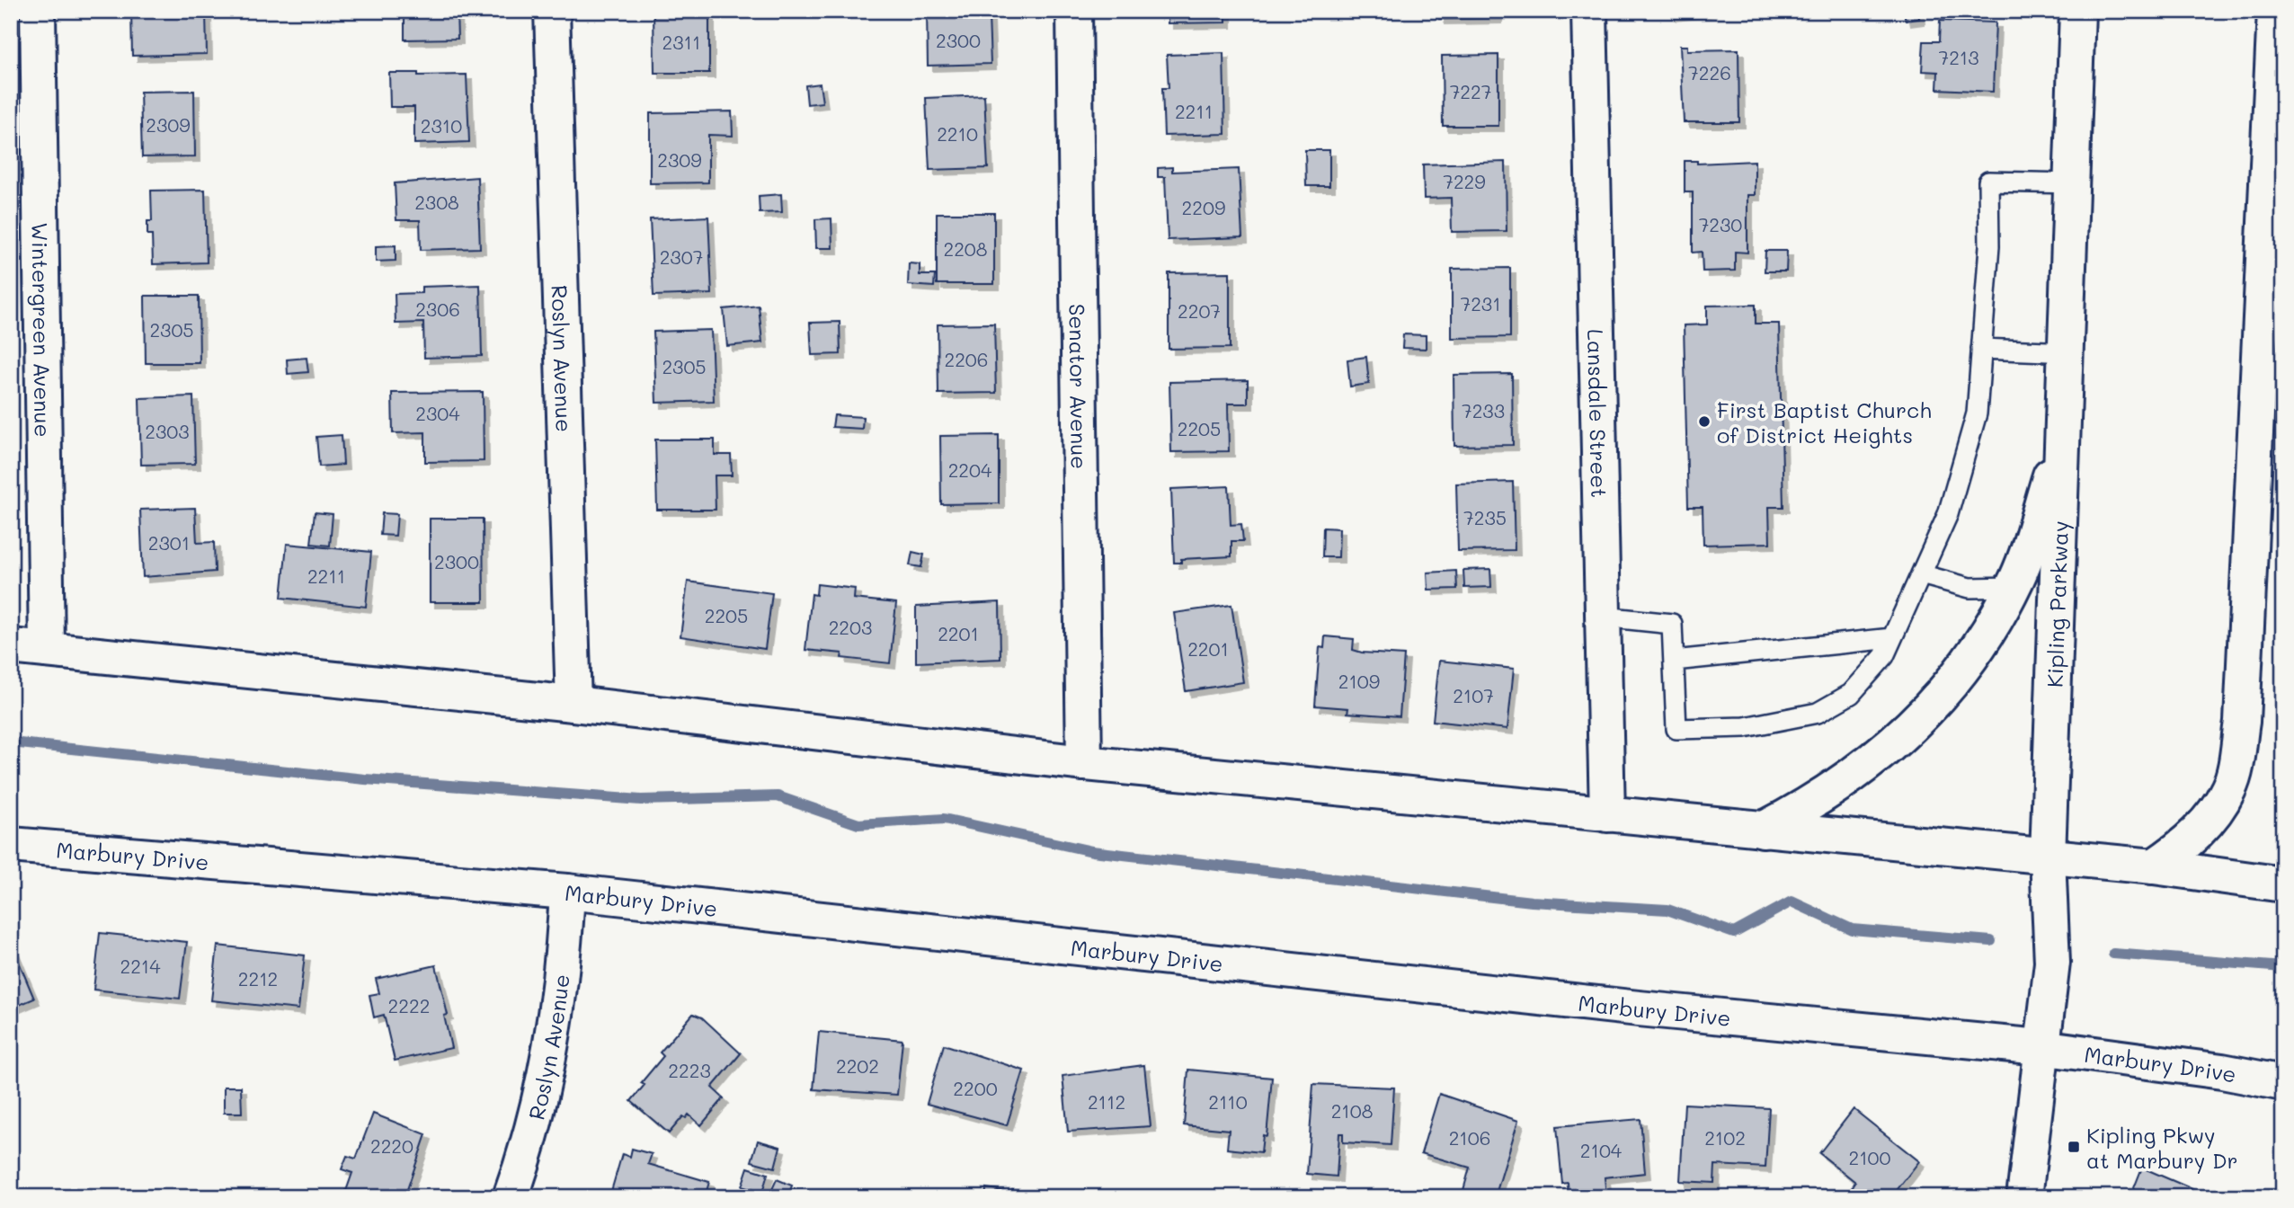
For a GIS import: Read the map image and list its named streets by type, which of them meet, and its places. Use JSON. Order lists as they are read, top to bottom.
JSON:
{
  "streets": {
    "street": [
      "Wintergreen Avenue",
      "Roslyn Avenue",
      "Senator Avenue",
      "Lansdale Street",
      "Kipling Parkway",
      "Marbury Drive"
    ]
  },
  "crossings": [
    ["Roslyn Avenue", "Marbury Drive"],
    ["Kipling Parkway", "Marbury Drive"]
  ],
  "places": {
    "other": ["First Baptist Church of District Heights"],
    "transit": ["Kipling Pkwy at Marbury Dr"]
  },
  "house_numbers": [
    "2300",
    "2311",
    "7213",
    "7226",
    "7227",
    "2211",
    "2309",
    "2310",
    "2210",
    "2309",
    "7229",
    "2308",
    "2209",
    "7230",
    "2208",
    "2307",
    "7231",
    "2306",
    "2207",
    "2305",
    "2206",
    "2305",
    "7233",
    "2304",
    "2205",
    "2303",
    "2204",
    "7235",
    "2301",
    "2300",
    "2211",
    "2205",
    "2203",
    "2201",
    "2201",
    "2109",
    "2107",
    "2214",
    "2212",
    "2222",
    "2202",
    "2223",
    "2200",
    "2112",
    "2110",
    "2108",
    "2106",
    "2102",
    "2220",
    "2104",
    "2100"
  ]
}
